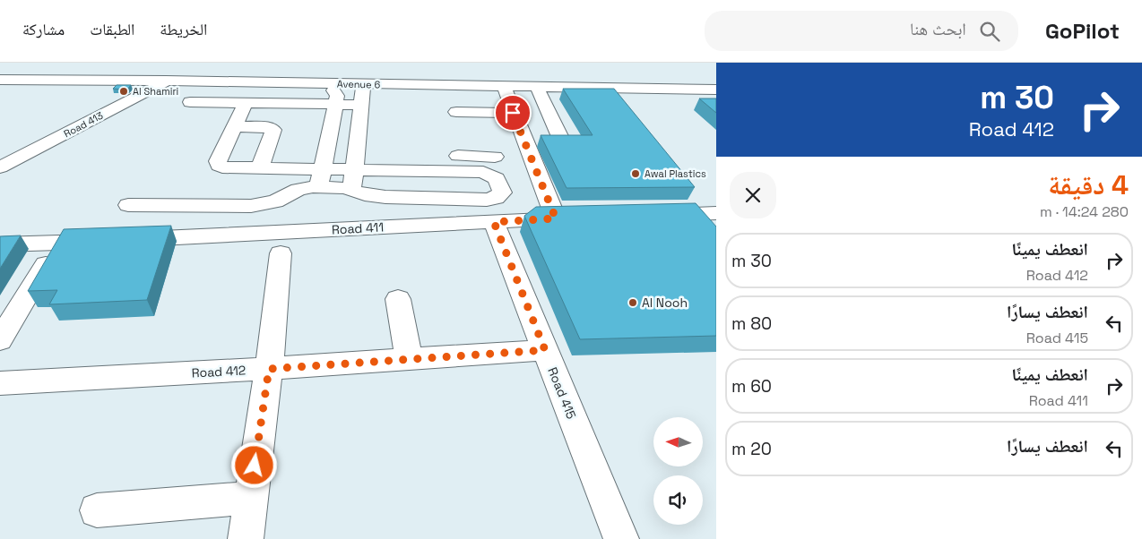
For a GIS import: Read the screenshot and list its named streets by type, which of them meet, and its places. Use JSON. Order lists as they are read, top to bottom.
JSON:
{
  "streets": {
    "street": [
      "Avenue 6",
      "Road 413",
      "Road 411",
      "Road 412",
      "Road 415"
    ]
  },
  "crossings": [
    ["Avenue 6", "Road 413"],
    ["Road 411", "Road 415"],
    ["Road 412", "Road 415"]
  ],
  "places": ["Al Shamiri", "Awal Plastics", "Al Nooh"],
  "north": "left",
  "page": {
    "header": "GoPilot",
    "search": "ابحث هنا",
    "nav": ["الخريطة", "الطبقات", "مشاركة"],
    "turn": ["30 m", "Road 412"],
    "heading": ["4 دقيقة", "280 m · 14:24"],
    "list": [
      {
        "name": "انعطف يمينًا",
        "note": "Road 412",
        "value": "30 m"
      },
      {
        "name": "انعطف يسارًا",
        "note": "Road 415",
        "value": "80 m"
      },
      {
        "name": "انعطف يمينًا",
        "note": "Road 411",
        "value": "60 m"
      },
      {
        "name": "انعطف يسارًا",
        "value": "20 m"
      }
    ]
  }
}
